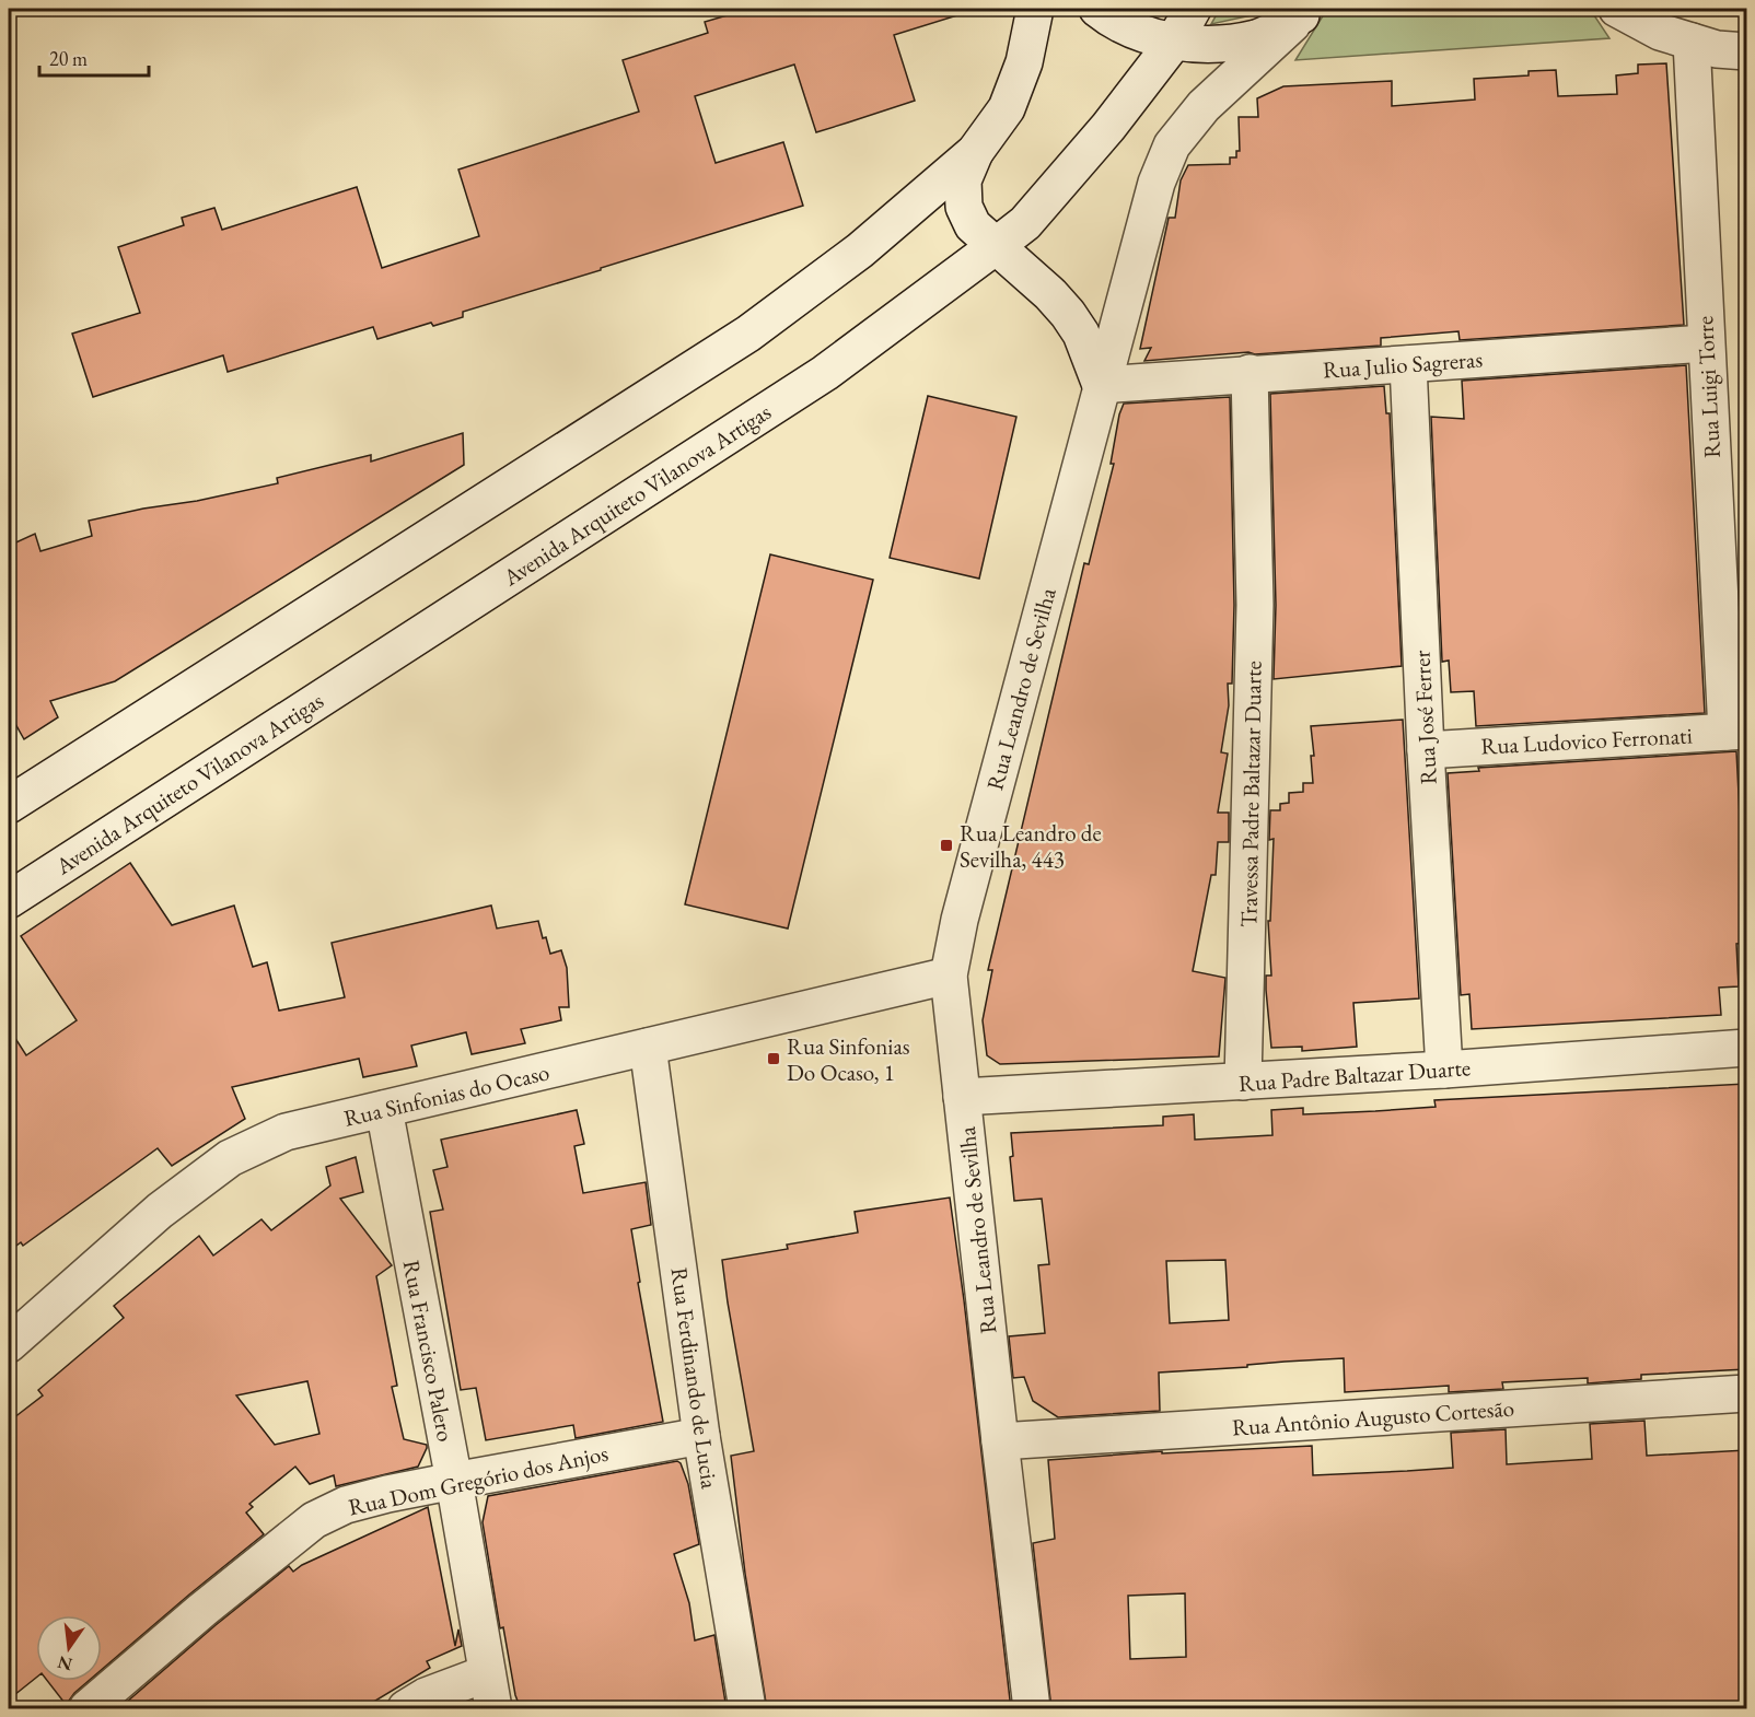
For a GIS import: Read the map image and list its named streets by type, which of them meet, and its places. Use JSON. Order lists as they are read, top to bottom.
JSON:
{
  "streets": {
    "street": [
      "Rua Julio Sagreras",
      "Rua Luigi Torre",
      "Avenida Arquiteto Vilanova Artigas",
      "Rua Leandro de Sevilha",
      "Rua José Ferrer",
      "Rua Ludovico Ferronati",
      "Travessa Padre Baltazar Duarte",
      "Rua Padre Baltazar Duarte",
      "Rua Sinfonias do Ocaso",
      "Rua Francisco Palero",
      "Rua Ferdinando de Lucia",
      "Rua Antônio Augusto Cortesão",
      "Rua Dom Gregório dos Anjos"
    ]
  },
  "crossings": [
    ["Rua Julio Sagreras", "Rua Luigi Torre"],
    ["Rua Julio Sagreras", "Rua Leandro de Sevilha"],
    ["Rua Julio Sagreras", "Rua José Ferrer"],
    ["Rua Julio Sagreras", "Travessa Padre Baltazar Duarte"],
    ["Rua Luigi Torre", "Rua Ludovico Ferronati"],
    ["Rua Leandro de Sevilha", "Rua Padre Baltazar Duarte"],
    ["Rua Leandro de Sevilha", "Rua Sinfonias do Ocaso"],
    ["Rua Leandro de Sevilha", "Rua Antônio Augusto Cortesão"],
    ["Rua José Ferrer", "Rua Ludovico Ferronati"],
    ["Rua José Ferrer", "Rua Padre Baltazar Duarte"],
    ["Travessa Padre Baltazar Duarte", "Rua Padre Baltazar Duarte"],
    ["Rua Sinfonias do Ocaso", "Rua Francisco Palero"],
    ["Rua Sinfonias do Ocaso", "Rua Ferdinando de Lucia"],
    ["Rua Francisco Palero", "Rua Dom Gregório dos Anjos"],
    ["Rua Ferdinando de Lucia", "Rua Dom Gregório dos Anjos"]
  ],
  "places": {
    "transit": ["Rua Leandro de Sevilha, 443", "Rua Sinfonias Do Ocaso, 1"]
  },
  "scale_bar": "20 m",
  "north": "bottom"
}
